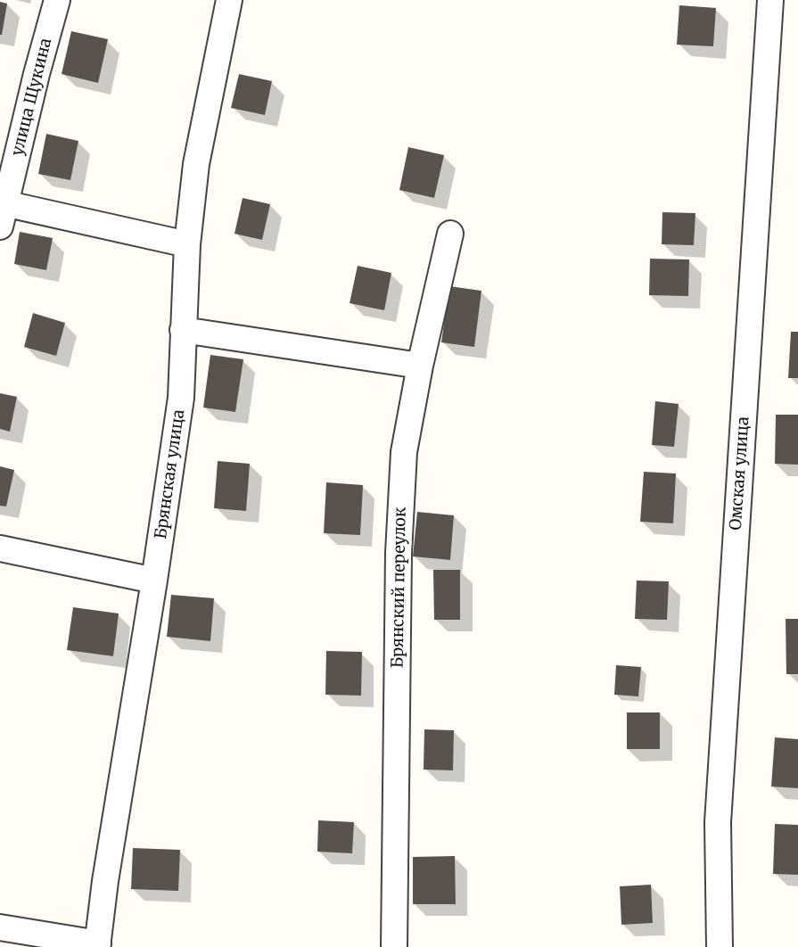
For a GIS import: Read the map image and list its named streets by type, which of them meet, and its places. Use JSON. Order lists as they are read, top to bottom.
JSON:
{
  "streets": {
    "street": [
      "улица Щукина",
      "Омская улица",
      "Брянская улица",
      "Брянский переулок"
    ]
  }
}
